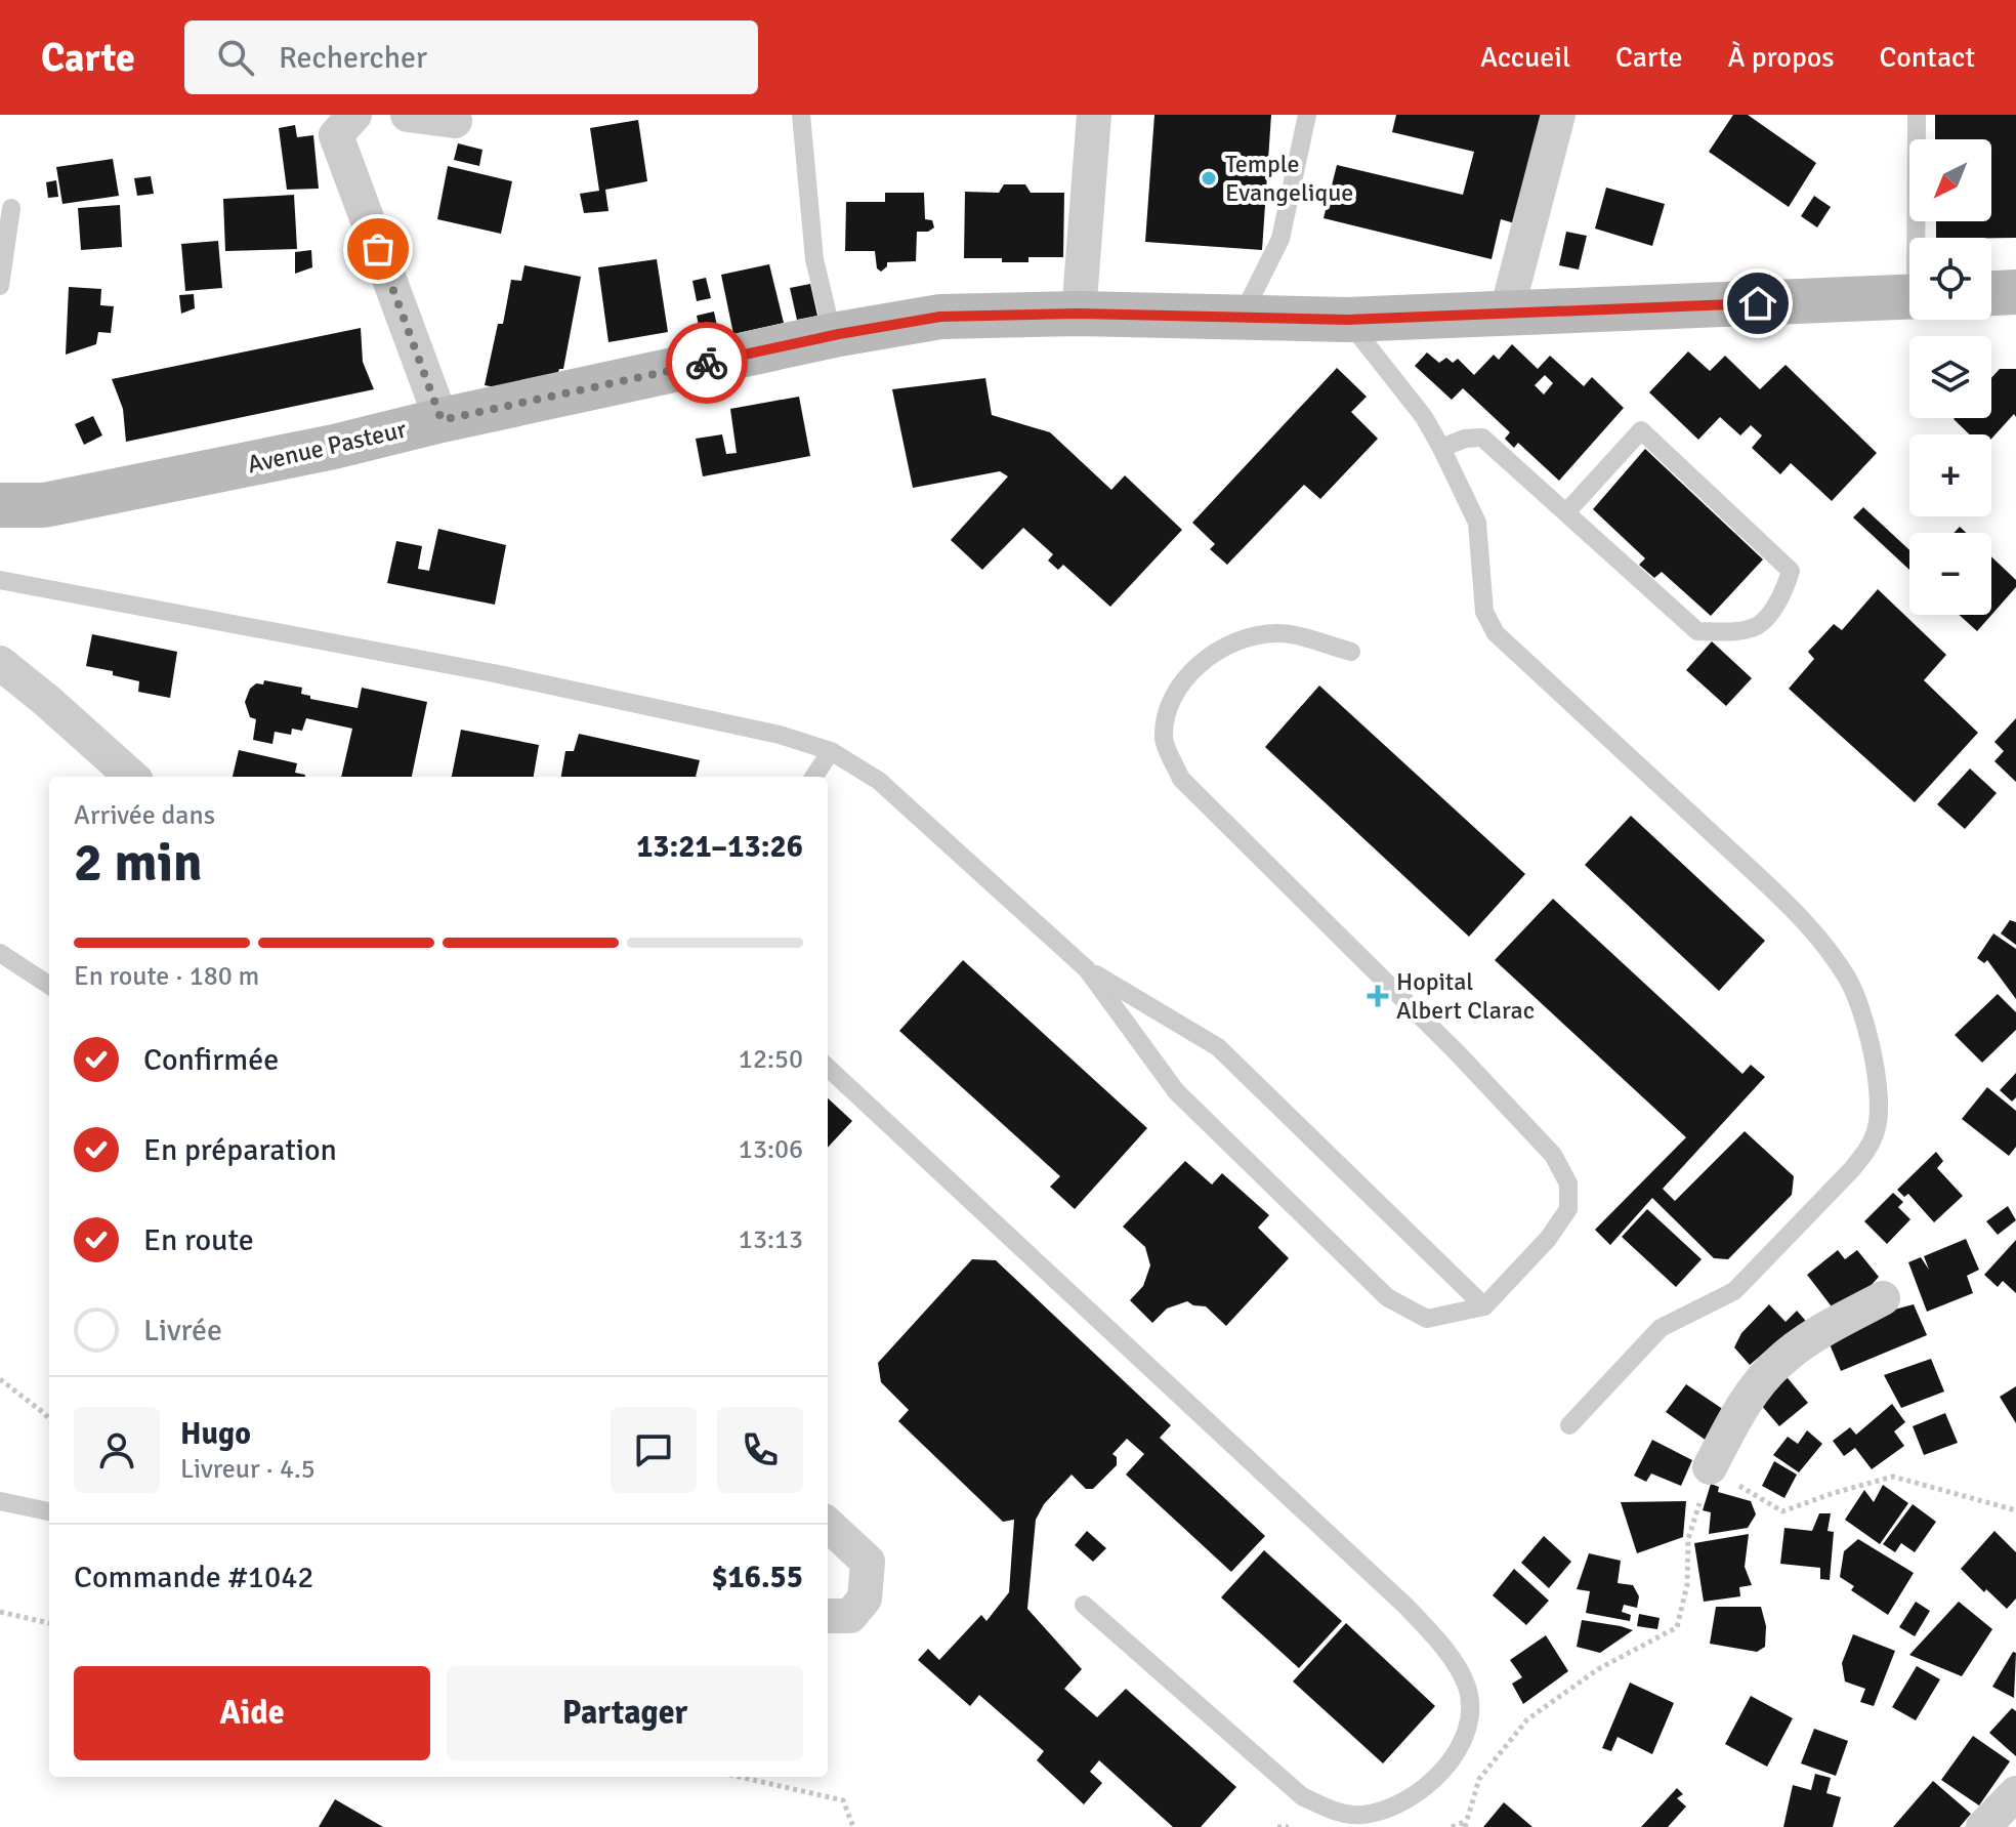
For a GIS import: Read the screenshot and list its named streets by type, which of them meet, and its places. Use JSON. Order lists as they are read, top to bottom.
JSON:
{
  "streets": {
    "street": ["Avenue Pasteur"]
  },
  "places": {
    "other": ["Temple Evangelique"],
    "health": ["Hopital Albert Clarac"]
  },
  "north": "bottom left",
  "page": {
    "header": "Carte",
    "search": "Rechercher",
    "nav": [
      "Accueil",
      "Carte",
      "À propos",
      "Contact"
    ],
    "map_buttons": ["+", "−"],
    "heading": ["2 min", "Arrivée dans", "13:21–13:26"],
    "panel": [
      "Hugo",
      "Livreur · 4.5",
      "Commande #1042",
      "$16.55"
    ],
    "bar": "En route · 180 m",
    "list": [
      ["Confirmée", "12:50"],
      ["En préparation", "13:06"],
      ["En route", "13:13"],
      "Livrée"
    ],
    "buttons": ["Aide", "Partager"]
  }
}
